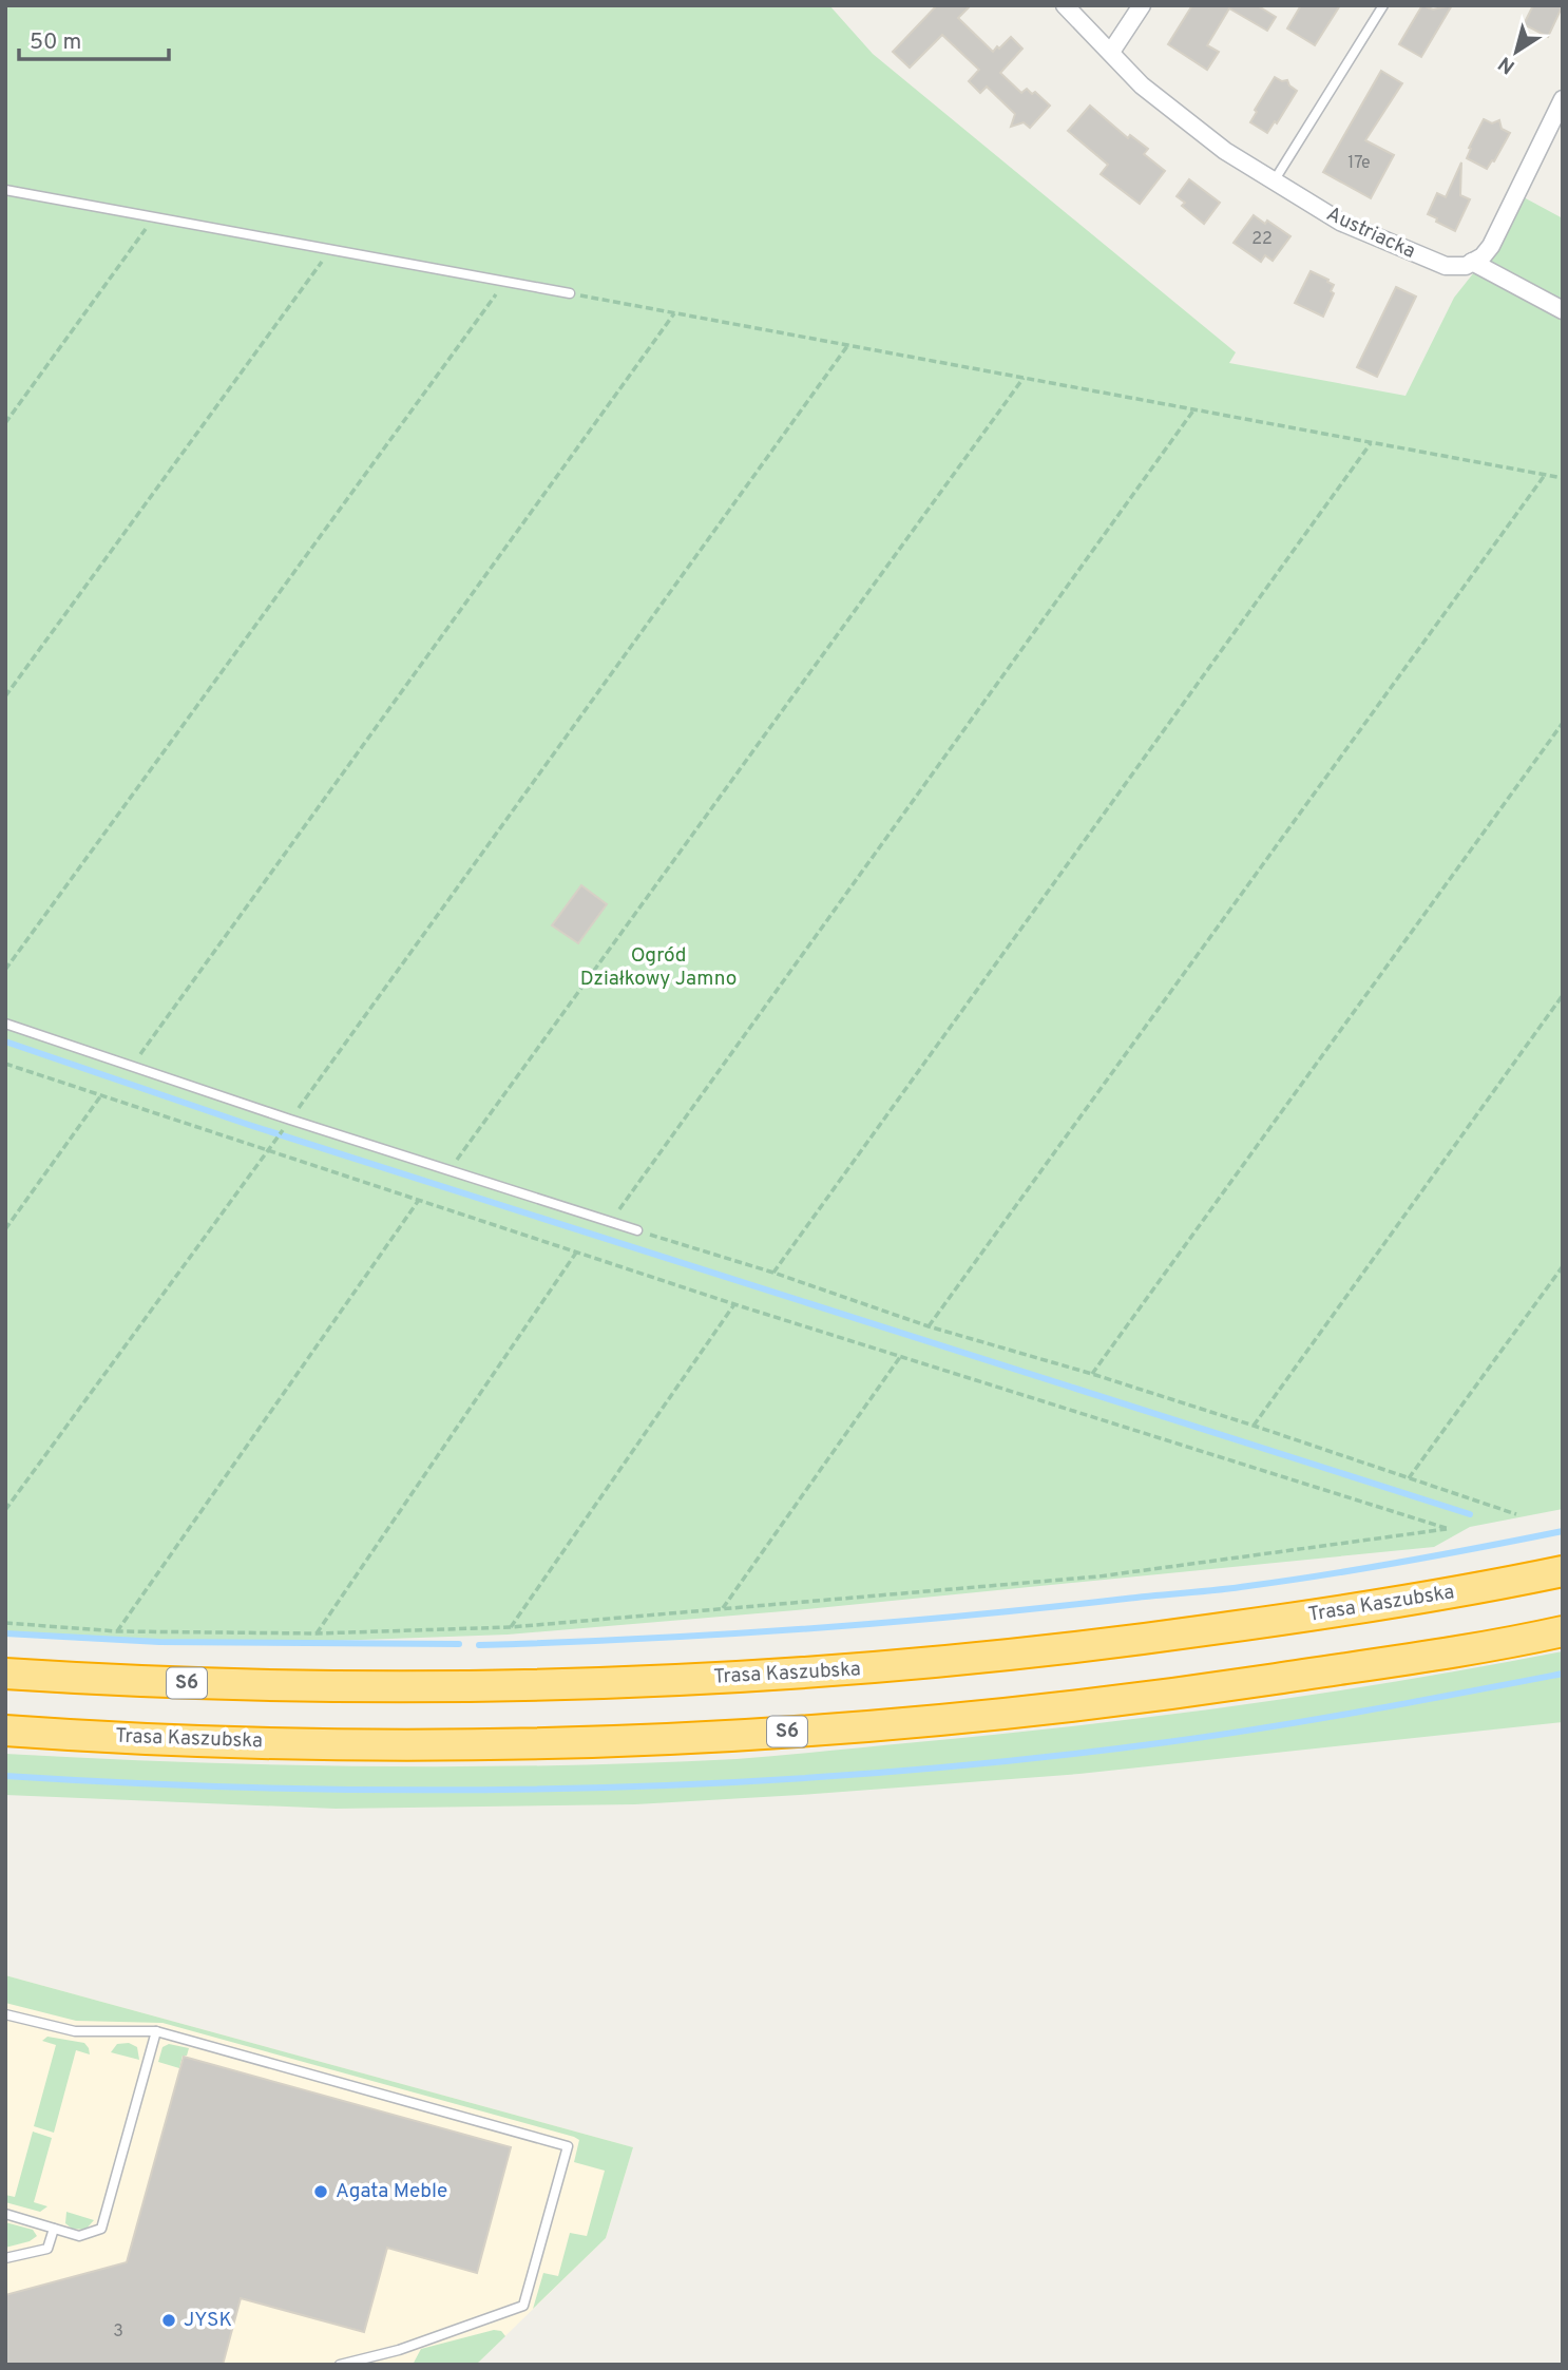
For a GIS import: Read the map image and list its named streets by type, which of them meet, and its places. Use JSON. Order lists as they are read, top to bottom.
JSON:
{
  "streets": {
    "highway": ["Trasa Kaszubska", "S6"],
    "street": ["Austriacka"]
  },
  "parks": ["Ogród Działkowy Jamno"],
  "places": ["Agata Meble", "JYSK"],
  "house_numbers": ["17e", "22", "3"],
  "scale_bar": "50 m",
  "north": "bottom left"
}
